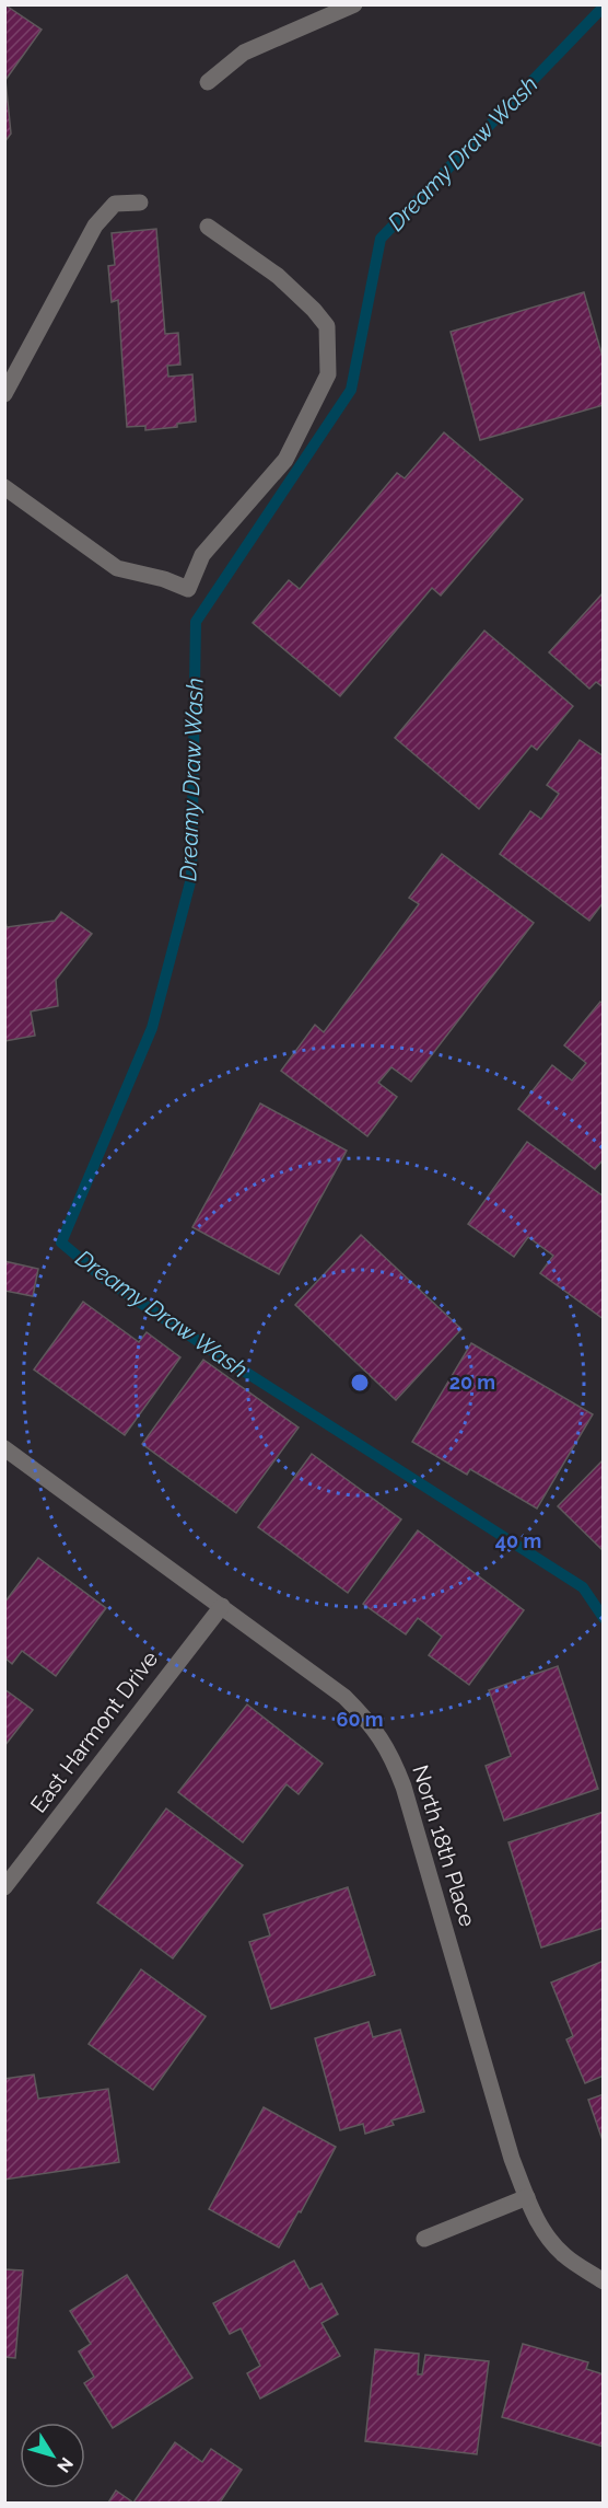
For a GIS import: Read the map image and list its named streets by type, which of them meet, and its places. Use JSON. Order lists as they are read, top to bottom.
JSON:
{
  "streets": {
    "street": ["East Harmont Drive", "North 18th Place"]
  },
  "crossings": [
    ["East Harmont Drive", "North 18th Place"]
  ],
  "water": ["Dreamy Draw Wash"],
  "north": "bottom right",
  "rings": ["20 m", "40 m", "60 m"]
}
